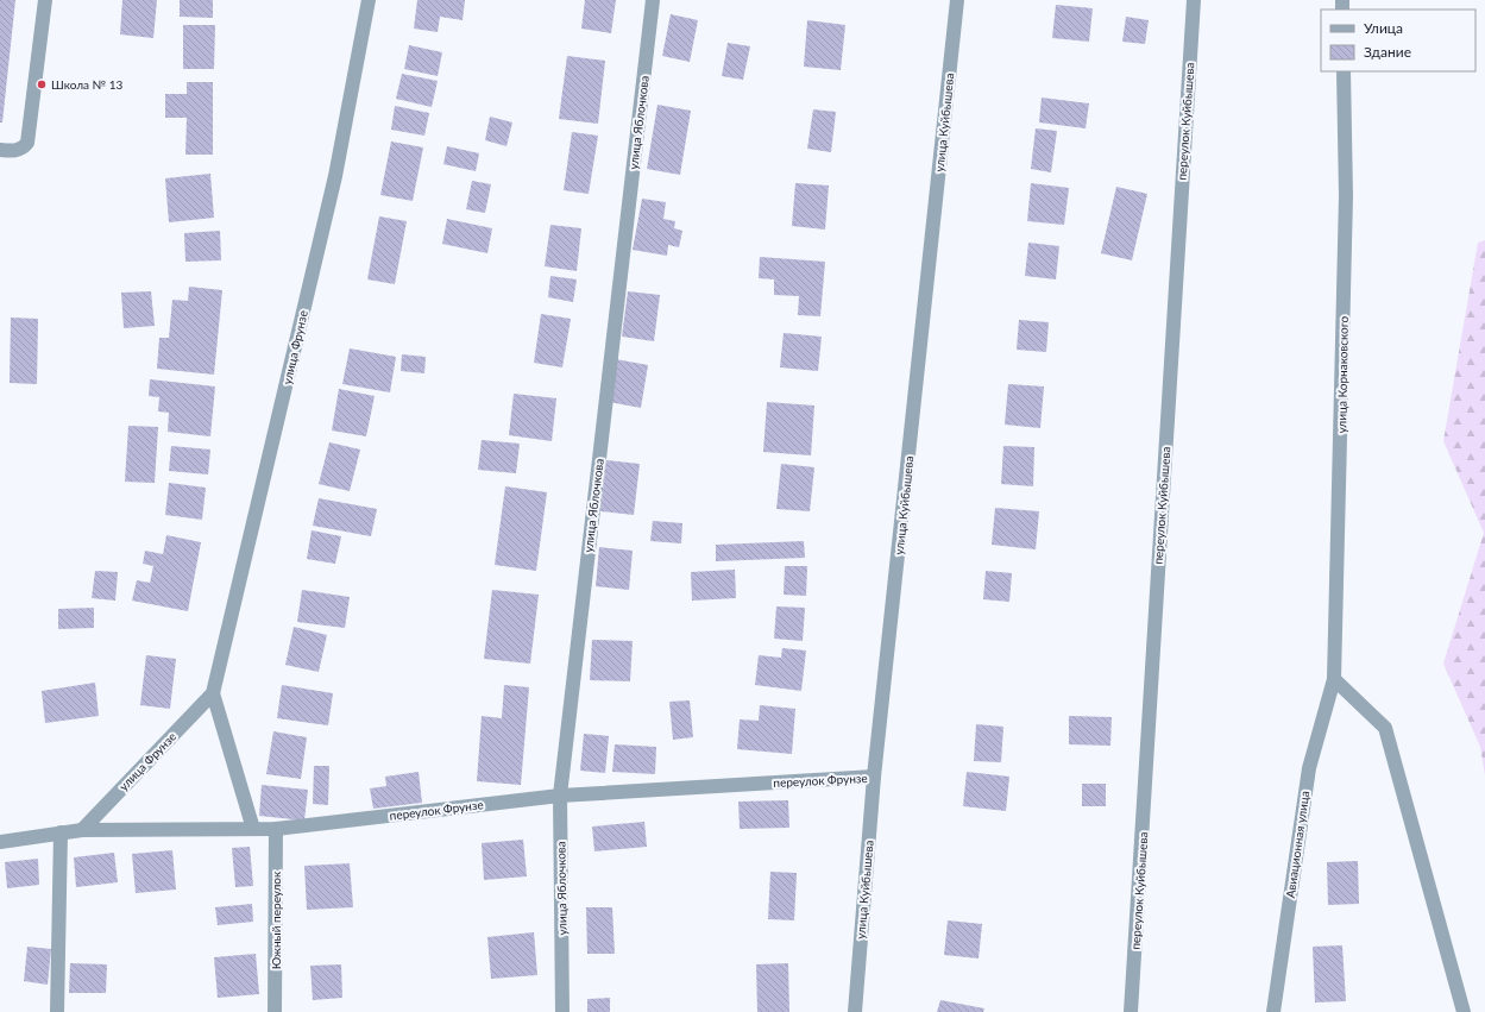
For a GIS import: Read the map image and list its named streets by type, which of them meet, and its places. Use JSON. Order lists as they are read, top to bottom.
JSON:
{
  "streets": {
    "street": [
      "переулок Куйбышева",
      "улица Яблочкова",
      "улица Куйбышева",
      "улица Фрунзе",
      "улица Корнаковского",
      "переулок Фрунзе",
      "Авиационная улица",
      "Южный переулок"
    ]
  },
  "crossings": [
    ["улица Яблочкова", "переулок Фрунзе"],
    ["улица Куйбышева", "переулок Фрунзе"],
    ["улица Фрунзе", "переулок Фрунзе"],
    ["улица Корнаковского", "Авиационная улица"],
    ["переулок Фрунзе", "Южный переулок"]
  ],
  "places": ["Школа № 13"],
  "legend": ["Улица", "Здание"]
}
